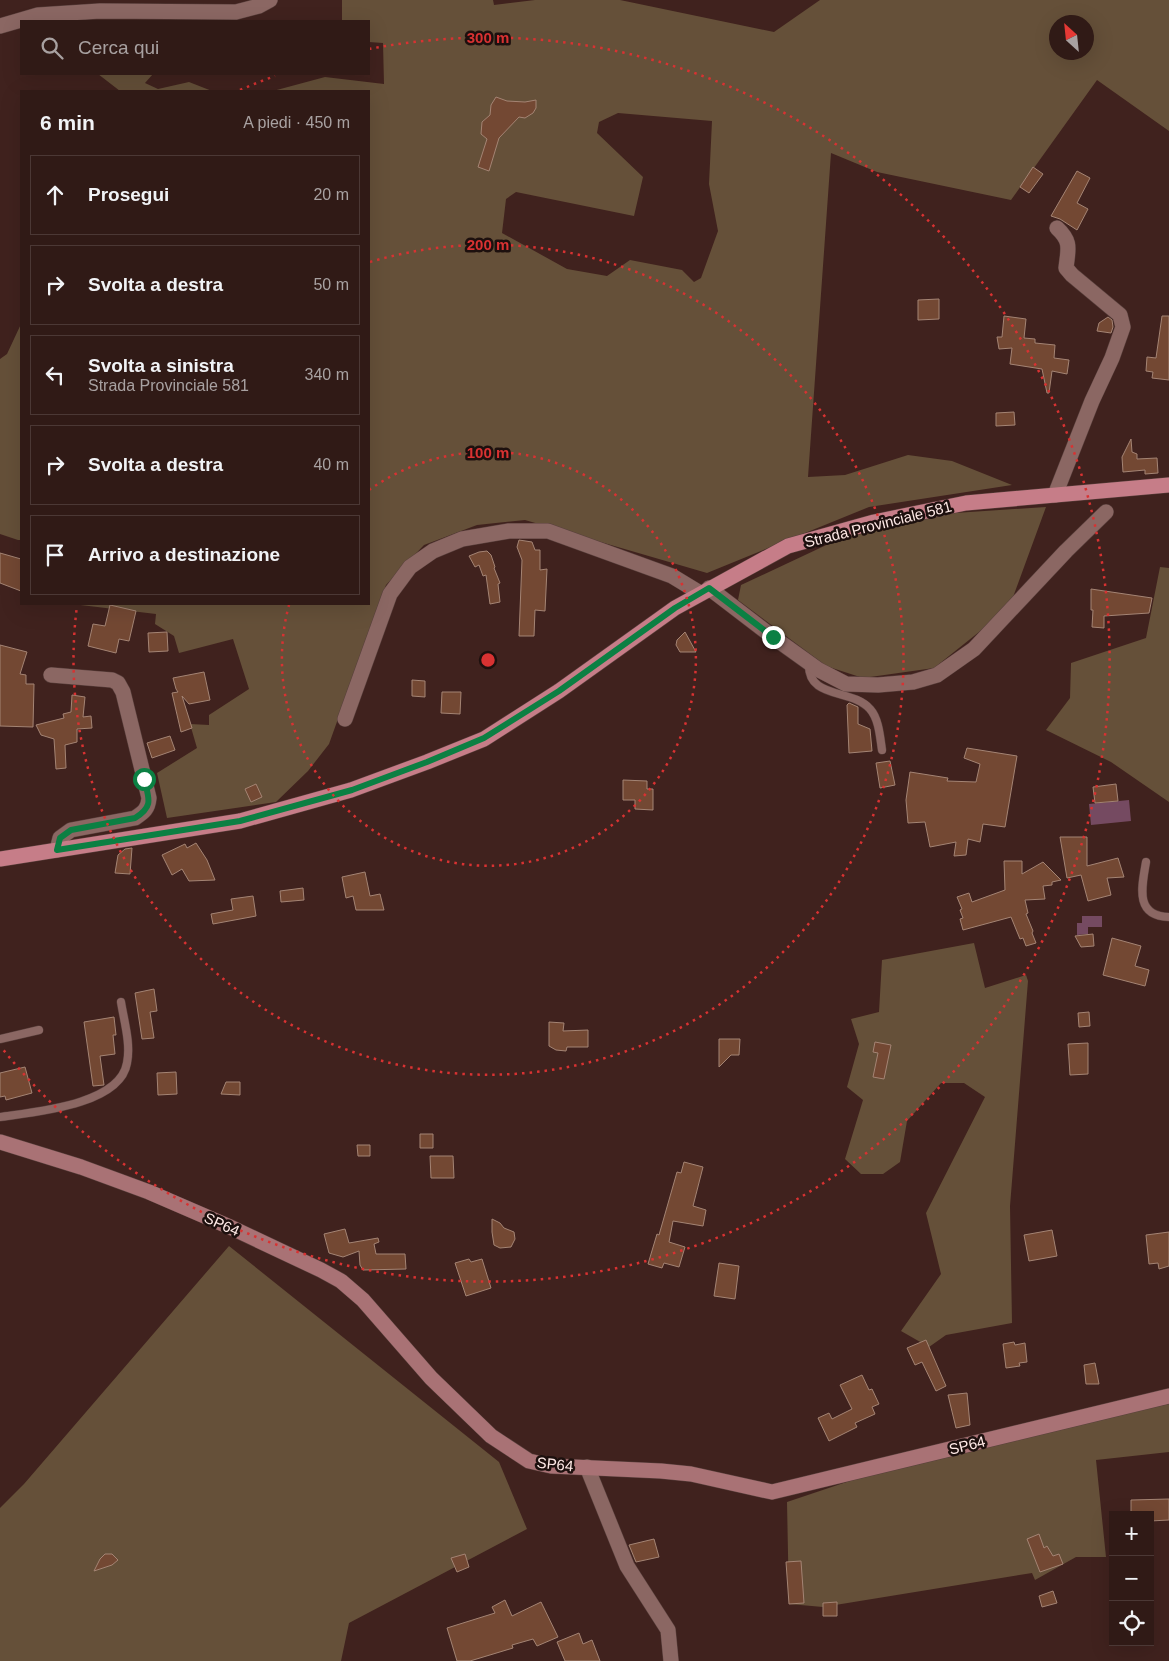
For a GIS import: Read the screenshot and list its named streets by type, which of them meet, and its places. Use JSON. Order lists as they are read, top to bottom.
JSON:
{
  "streets": {
    "main road": ["Strada Provinciale 581"],
    "street": ["SP64"]
  },
  "north": "top left",
  "page": {
    "search": "Cerca qui",
    "heading": ["6 min", "A piedi · 450 m"],
    "list": [
      ["Prosegui", "20 m"],
      ["Svolta a destra", "50 m"],
      ["Svolta a sinistra", "Strada Provinciale 581", "340 m"],
      ["Svolta a destra", "40 m"],
      "Arrivo a destinazione"
    ],
    "map_buttons": ["+", "−"]
  },
  "rings": ["300 m", "200 m", "100 m"]
}
